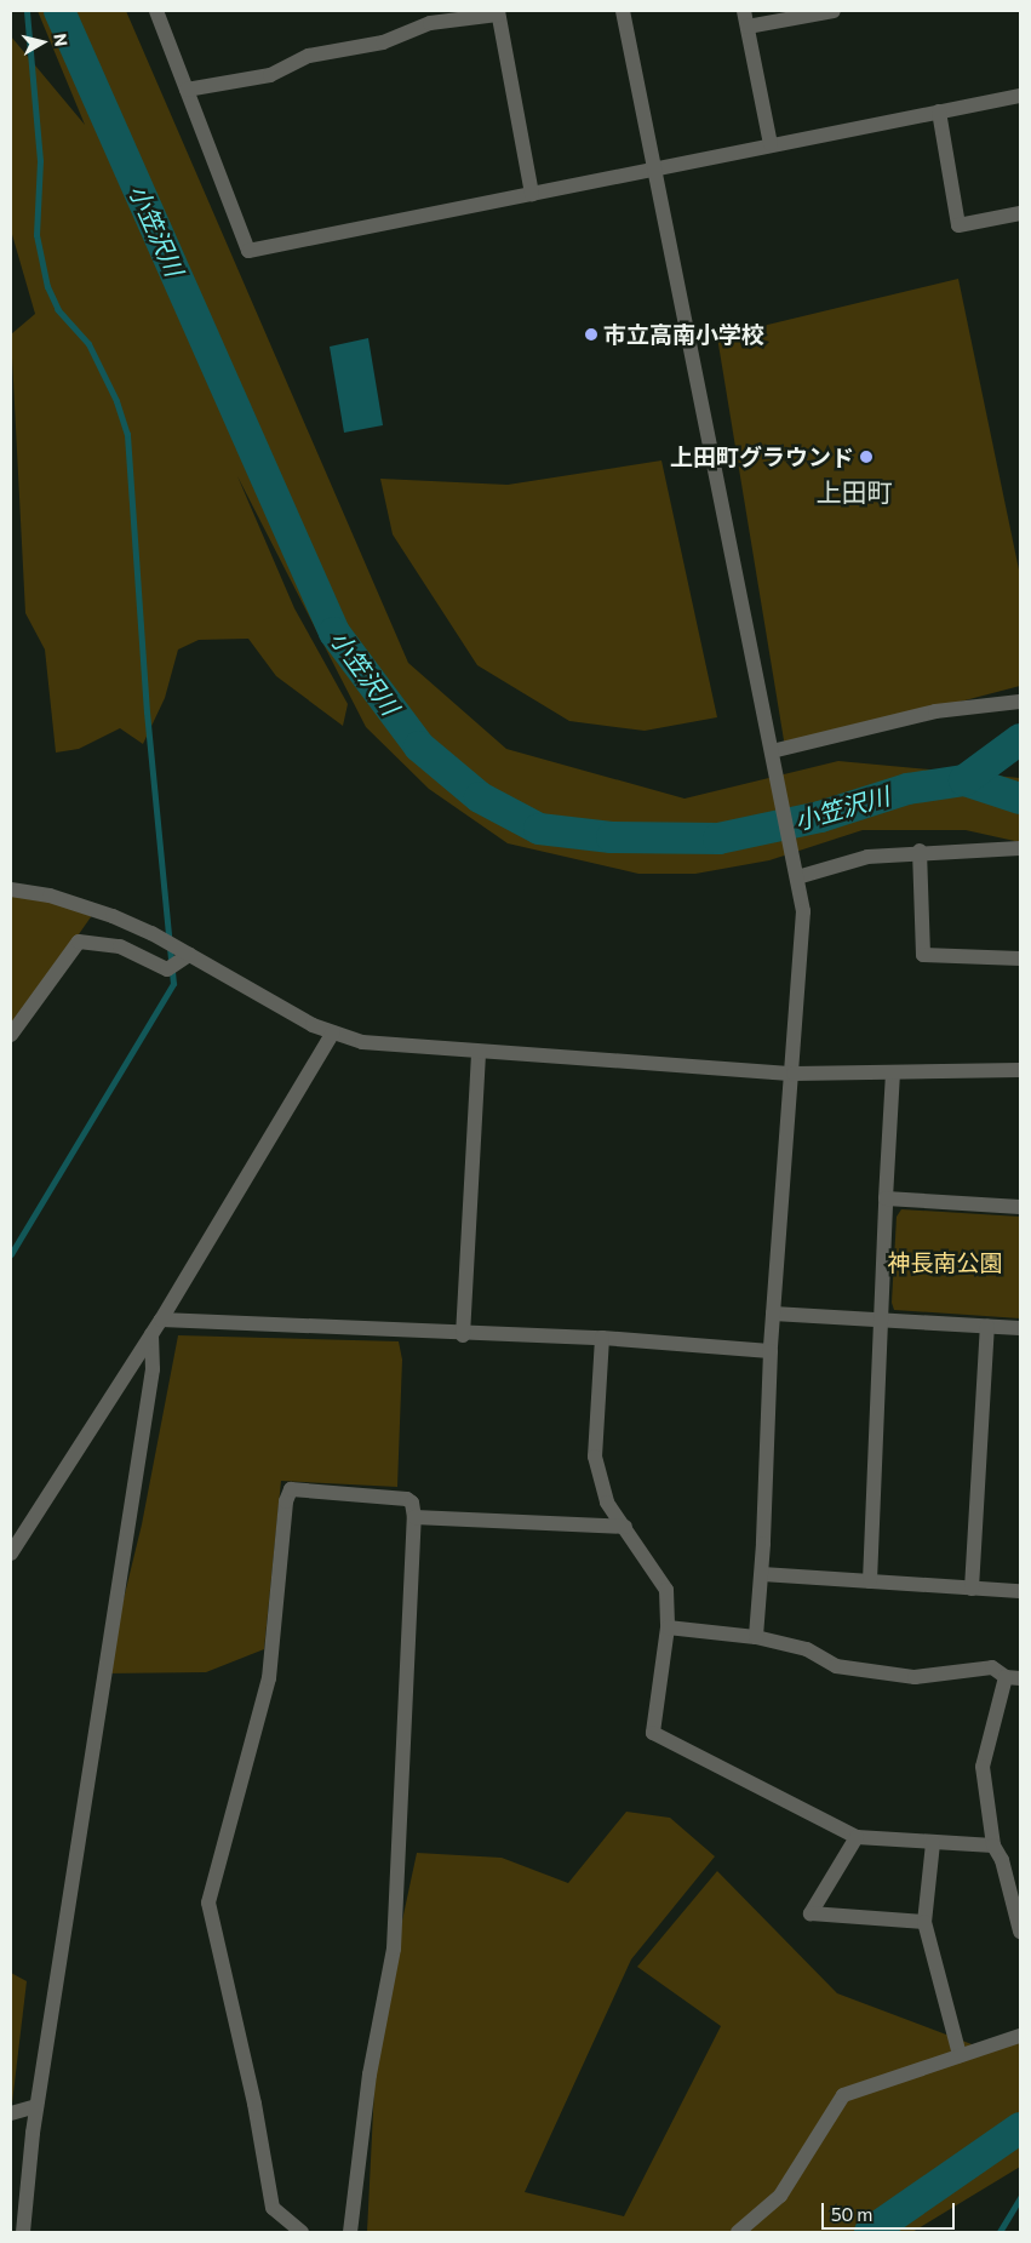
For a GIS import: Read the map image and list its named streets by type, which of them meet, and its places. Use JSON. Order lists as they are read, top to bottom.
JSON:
{
  "districts": ["上田町"],
  "water": ["小笠沢川"],
  "parks": ["神長南公園"],
  "places": ["市立高南小学校", "上田町グラウンド"],
  "scale_bar": "50 m",
  "north": "right"
}
